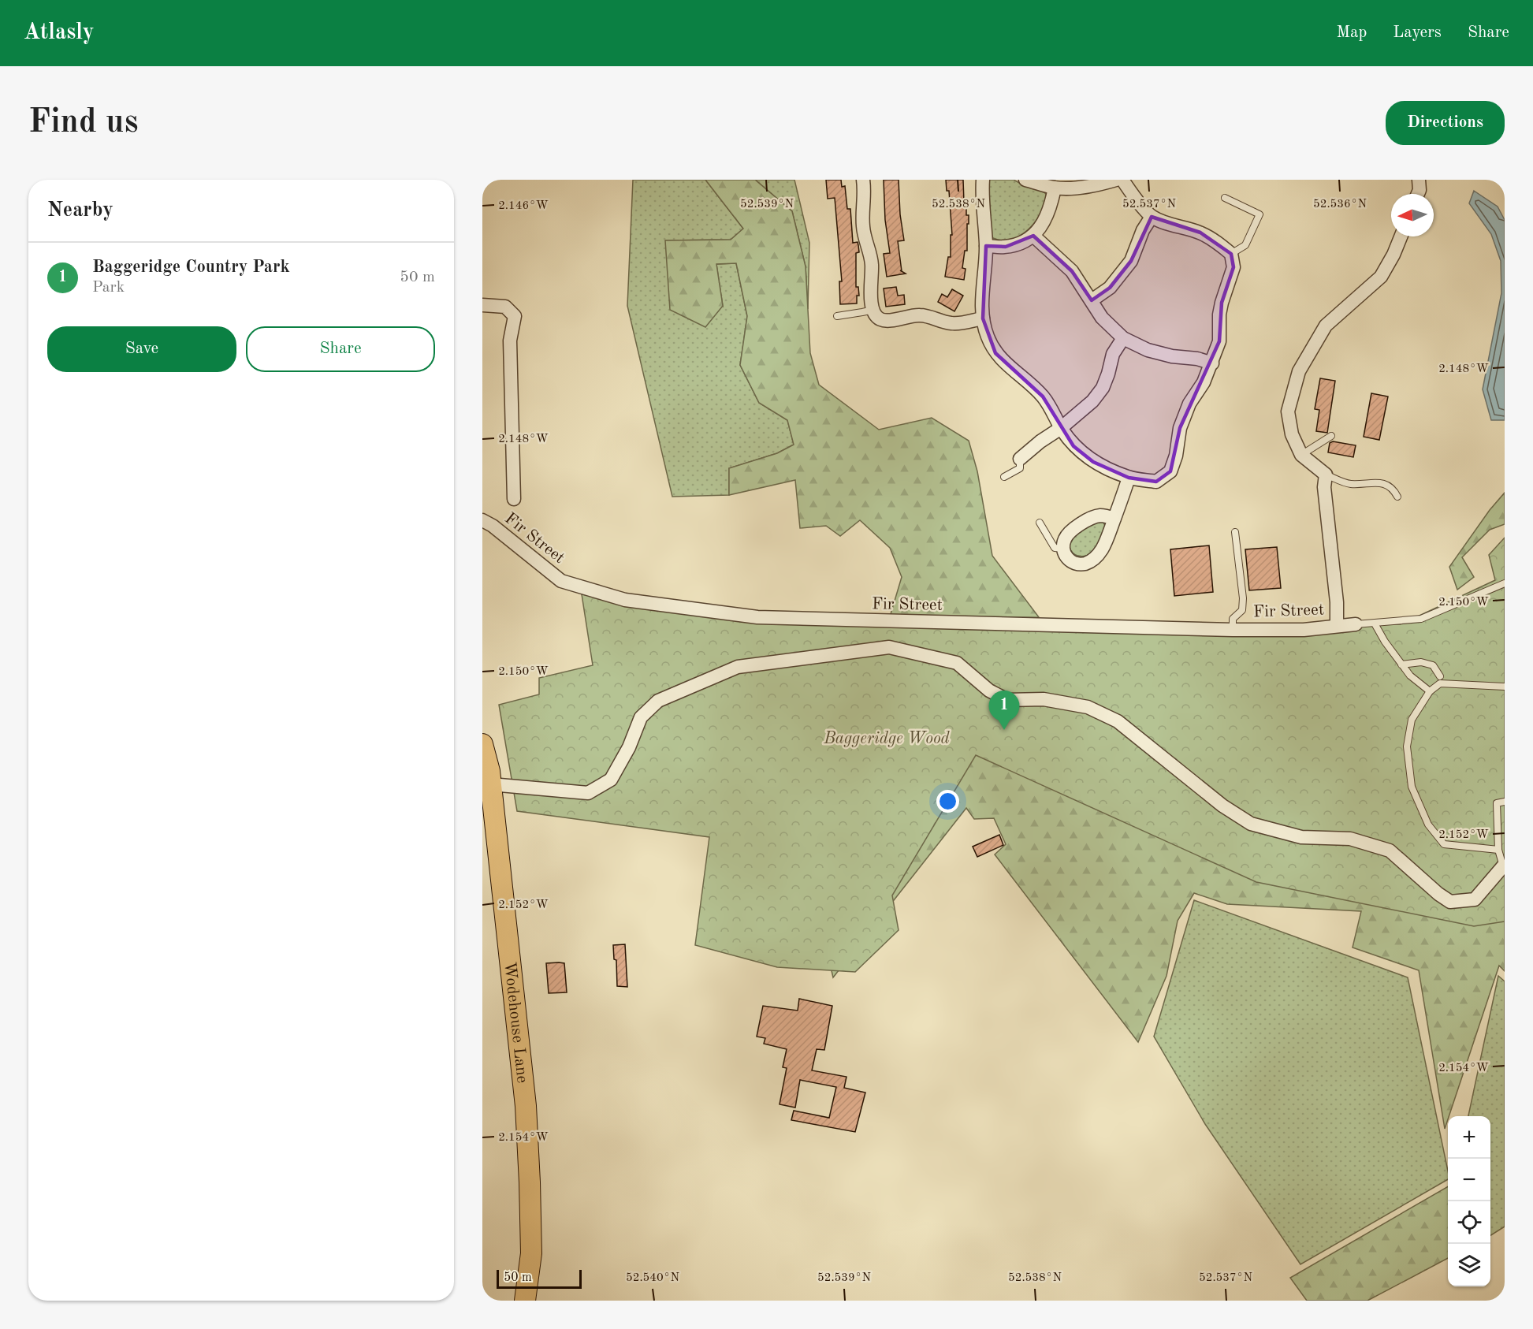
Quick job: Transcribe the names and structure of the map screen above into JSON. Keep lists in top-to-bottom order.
{
  "streets": {
    "main road": ["Wodehouse Lane"],
    "street": ["Fir Street"]
  },
  "parks": ["Baggeridge Wood"],
  "scale_bar": "50 m",
  "north": "left",
  "page": {
    "header": "Atlasly",
    "nav": ["Map", "Layers", "Share"],
    "buttons": [
      "Directions",
      ["Save", "Share"]
    ],
    "title": "Find us",
    "heading": "Nearby",
    "list": [
      {
        "mark": "1",
        "name": "Baggeridge Country Park",
        "note": "Park",
        "value": "50 m"
      }
    ],
    "pins": "1",
    "map_buttons": ["+", "−"],
    "scale": "50 m"
  },
  "coordinates": [
    "52.539°N",
    "52.538°N",
    "52.537°N",
    "52.536°N",
    "2.146°W",
    "2.148°W",
    "2.150°W",
    "2.152°W",
    "2.154°W",
    "52.540°N"
  ]
}
